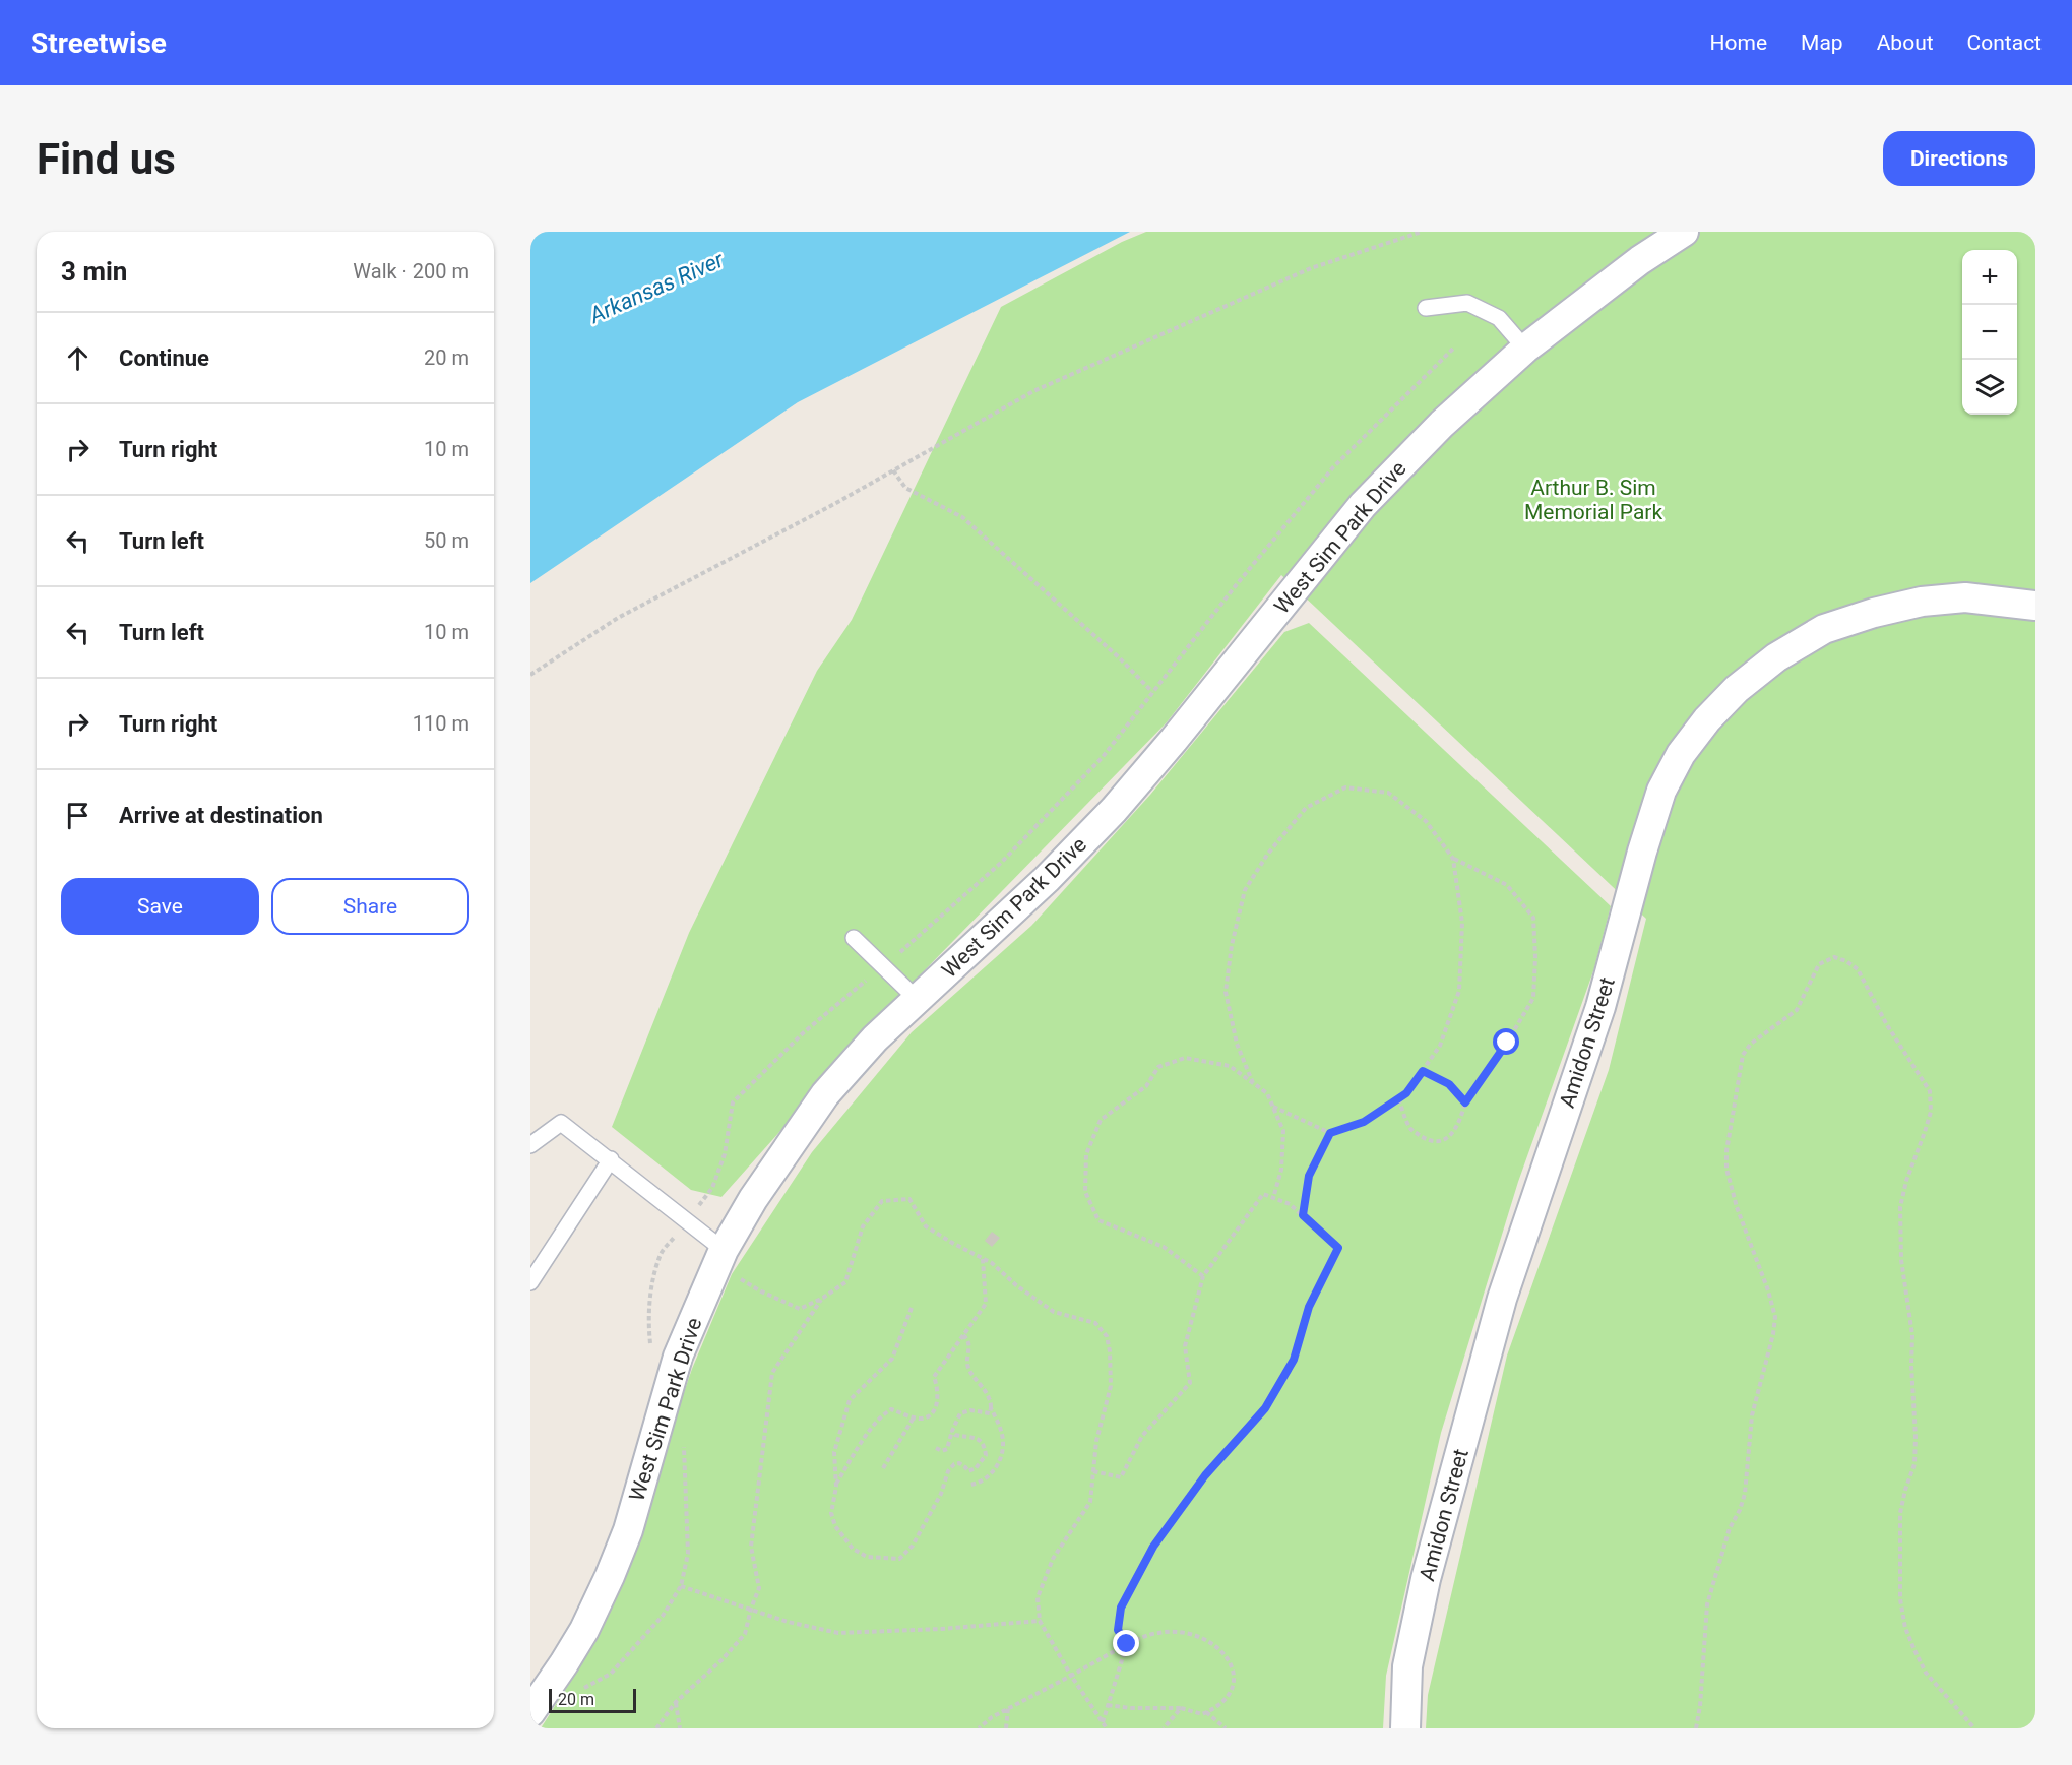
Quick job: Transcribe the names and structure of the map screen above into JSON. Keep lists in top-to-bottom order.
{
  "streets": {
    "street": ["West Sim Park Drive", "Amidon Street"]
  },
  "water": ["Arkansas River"],
  "parks": ["Arthur B. Sim Memorial Park"],
  "scale_bar": "20 m",
  "page": {
    "header": "Streetwise",
    "nav": [
      "Home",
      "Map",
      "About",
      "Contact"
    ],
    "buttons": [
      "Directions",
      ["Save", "Share"]
    ],
    "title": "Find us",
    "heading": ["3 min", "Walk · 200 m"],
    "map_buttons": ["+", "−"],
    "list": [
      ["Continue", "20 m"],
      ["Turn right", "10 m"],
      ["Turn left", "50 m"],
      ["Turn left", "10 m"],
      ["Turn right", "110 m"],
      "Arrive at destination"
    ],
    "scale": "20 m"
  }
}
